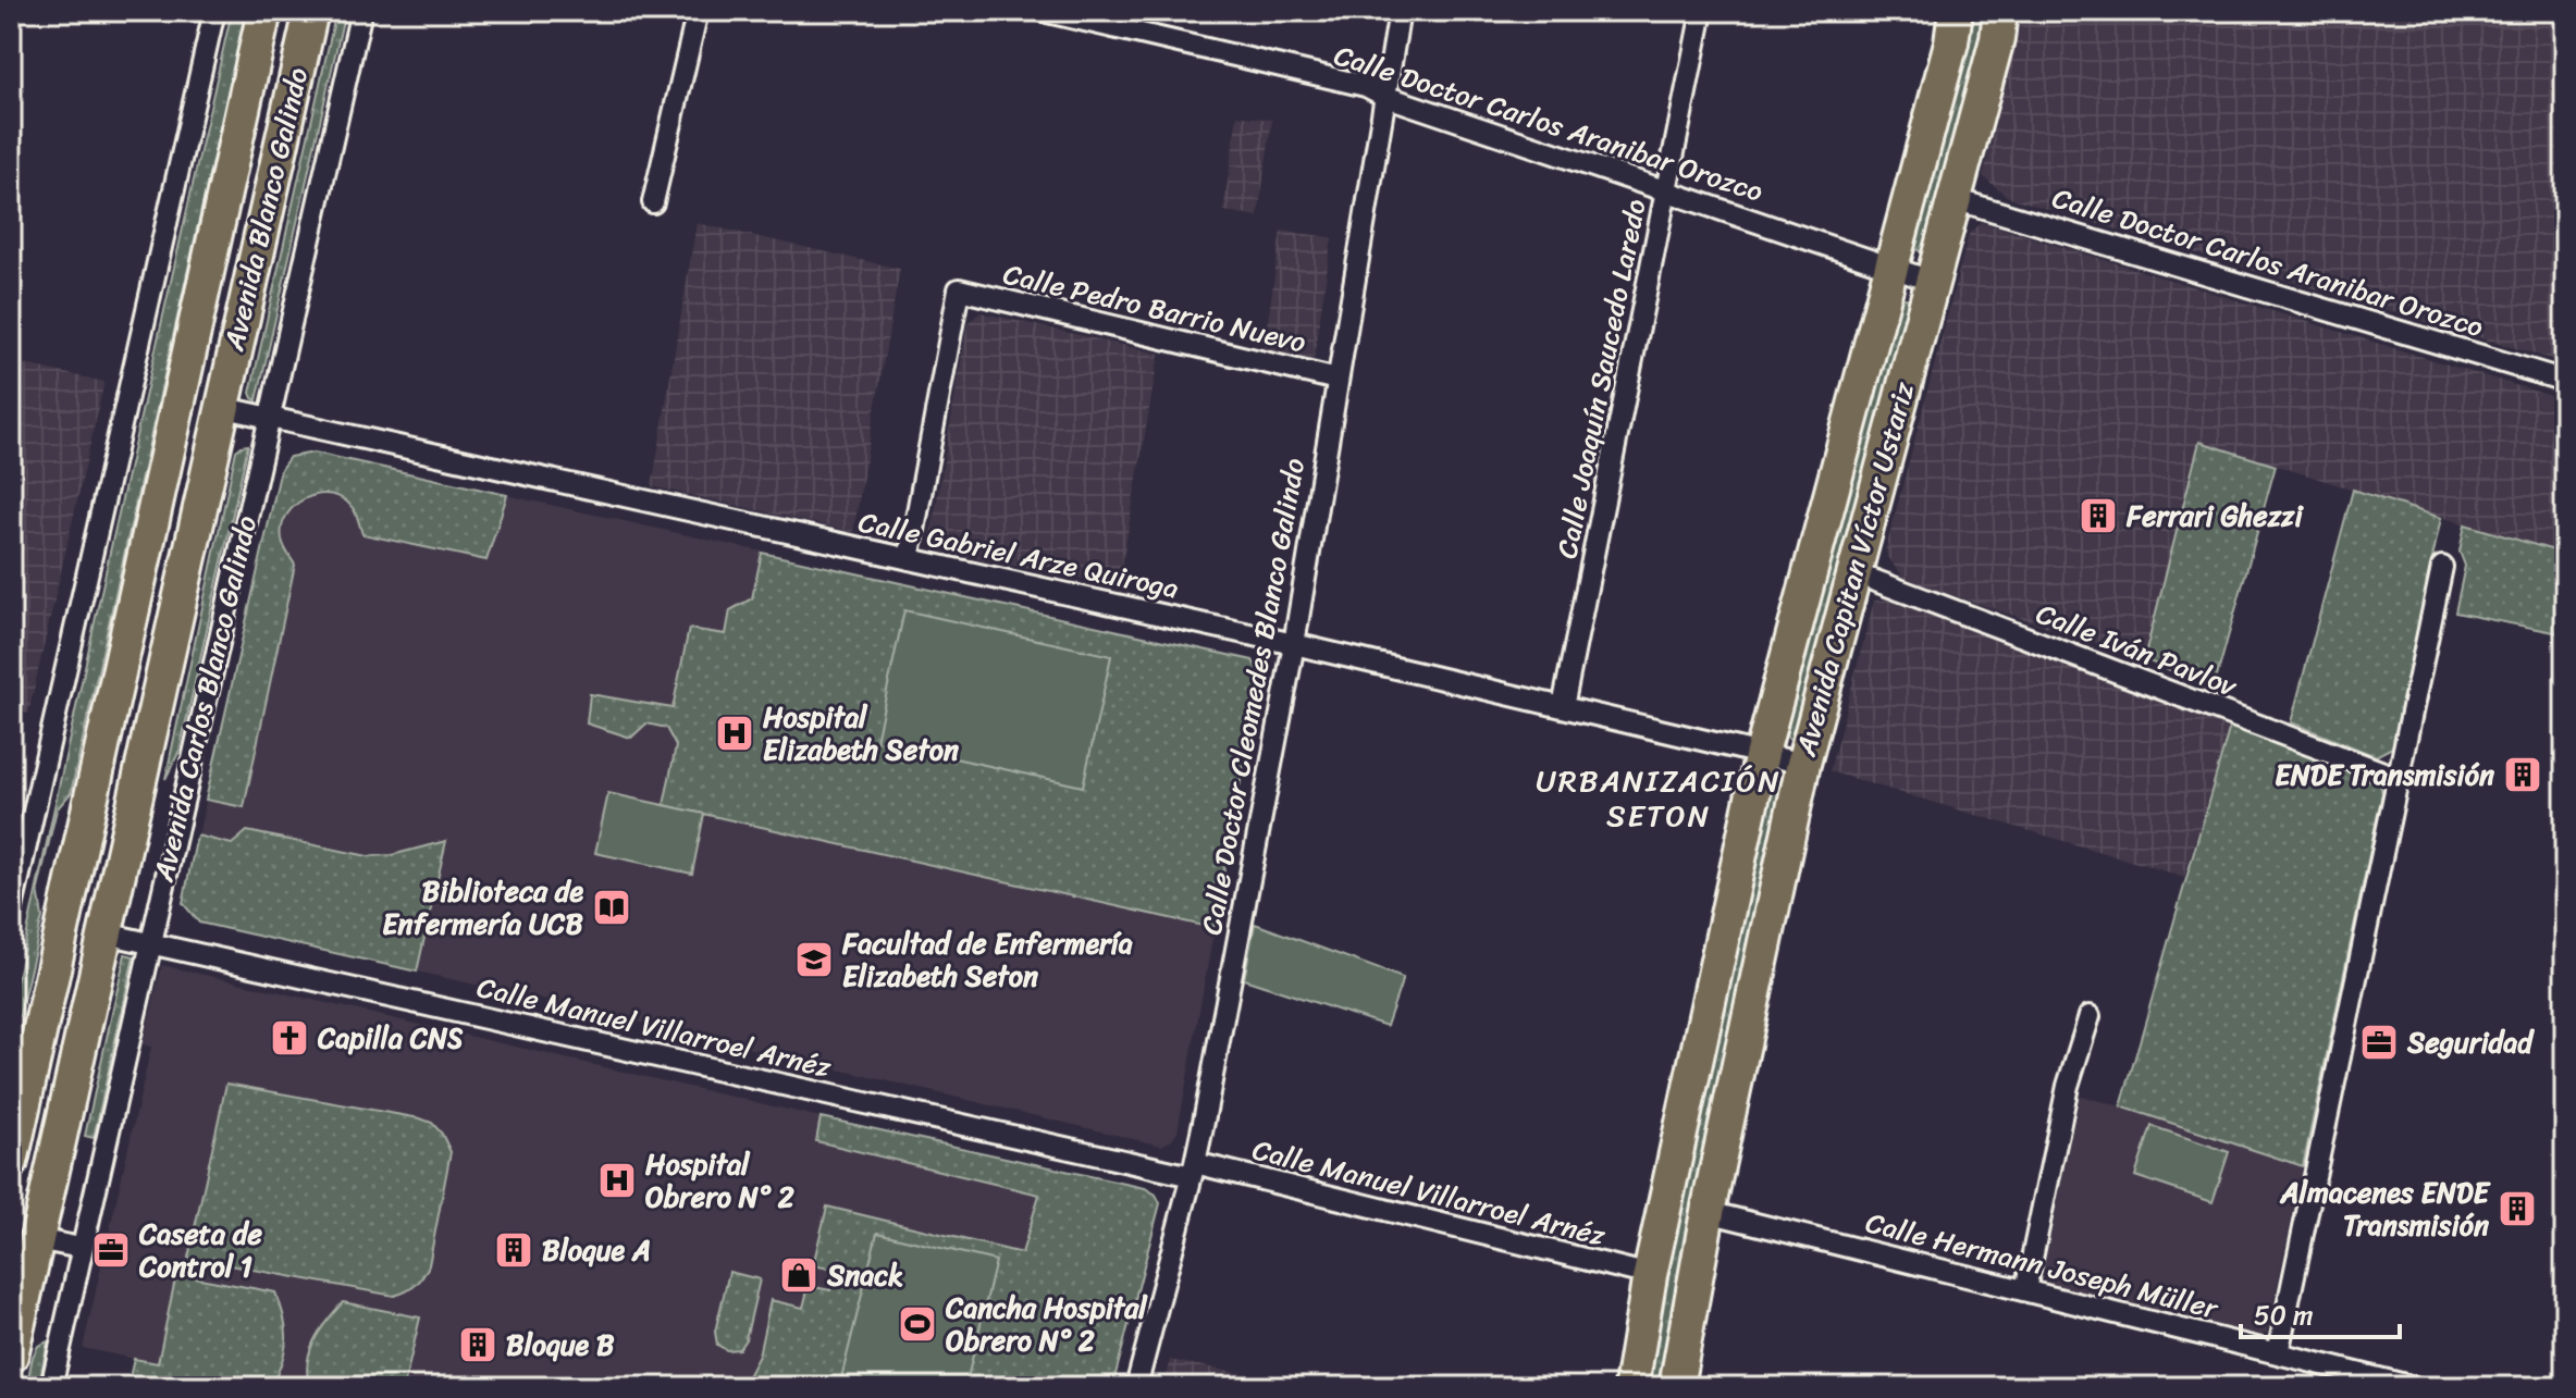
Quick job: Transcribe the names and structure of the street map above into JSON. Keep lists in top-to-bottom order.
{
  "streets": {
    "main road": ["Avenida Blanco Galindo", "Avenida Capitan Víctor Ustariz", "Avenida Carlos Blanco Galindo"],
    "street": [
      "Calle Doctor Carlos Aranibar Orozco",
      "Calle Pedro Barrio Nuevo",
      "Calle Joaquín Saucedo Laredo",
      "Calle Gabriel Arze Quiroga",
      "Calle Iván Pavlov",
      "Calle Doctor Cleomedes Blanco Galindo",
      "Calle Manuel Villarroel Arnéz",
      "Calle Hermann Joseph Müller"
    ]
  },
  "crossings": [
    ["Calle Doctor Carlos Aranibar Orozco", "Calle Joaquín Saucedo Laredo"],
    ["Calle Doctor Carlos Aranibar Orozco", "Avenida Capitan Víctor Ustariz"],
    ["Calle Doctor Carlos Aranibar Orozco", "Calle Doctor Cleomedes Blanco Galindo"],
    ["Avenida Blanco Galindo", "Calle Gabriel Arze Quiroga"],
    ["Avenida Blanco Galindo", "Avenida Carlos Blanco Galindo"],
    ["Calle Pedro Barrio Nuevo", "Calle Gabriel Arze Quiroga"],
    ["Calle Pedro Barrio Nuevo", "Calle Doctor Cleomedes Blanco Galindo"],
    ["Calle Joaquín Saucedo Laredo", "Calle Gabriel Arze Quiroga"],
    ["Calle Gabriel Arze Quiroga", "Avenida Capitan Víctor Ustariz"],
    ["Calle Gabriel Arze Quiroga", "Calle Doctor Cleomedes Blanco Galindo"],
    ["Calle Gabriel Arze Quiroga", "Avenida Carlos Blanco Galindo"],
    ["Avenida Capitan Víctor Ustariz", "Calle Iván Pavlov"],
    ["Avenida Capitan Víctor Ustariz", "Calle Manuel Villarroel Arnéz"],
    ["Avenida Capitan Víctor Ustariz", "Calle Hermann Joseph Müller"],
    ["Calle Doctor Cleomedes Blanco Galindo", "Calle Manuel Villarroel Arnéz"],
    ["Avenida Carlos Blanco Galindo", "Calle Manuel Villarroel Arnéz"]
  ],
  "districts": ["URBANIZACIÓN SETON"],
  "places": {
    "building": [
      "Ferrari Ghezzi",
      "ENDE Transmisión",
      "Almacenes ENDE Transmisión",
      "Bloque A",
      "Bloque B"
    ],
    "hospital": ["Hospital Elizabeth Seton", "Hospital Obrero N° 2"],
    "library": ["Biblioteca de Enfermería UCB"],
    "school or university": ["Facultad de Enfermería Elizabeth Seton"],
    "church": ["Capilla CNS"],
    "office": ["Seguridad", "Caseta de Control 1"],
    "shop": ["Snack"],
    "sports": ["Cancha Hospital Obrero N° 2"]
  },
  "scale_bar": "50 m"
}
